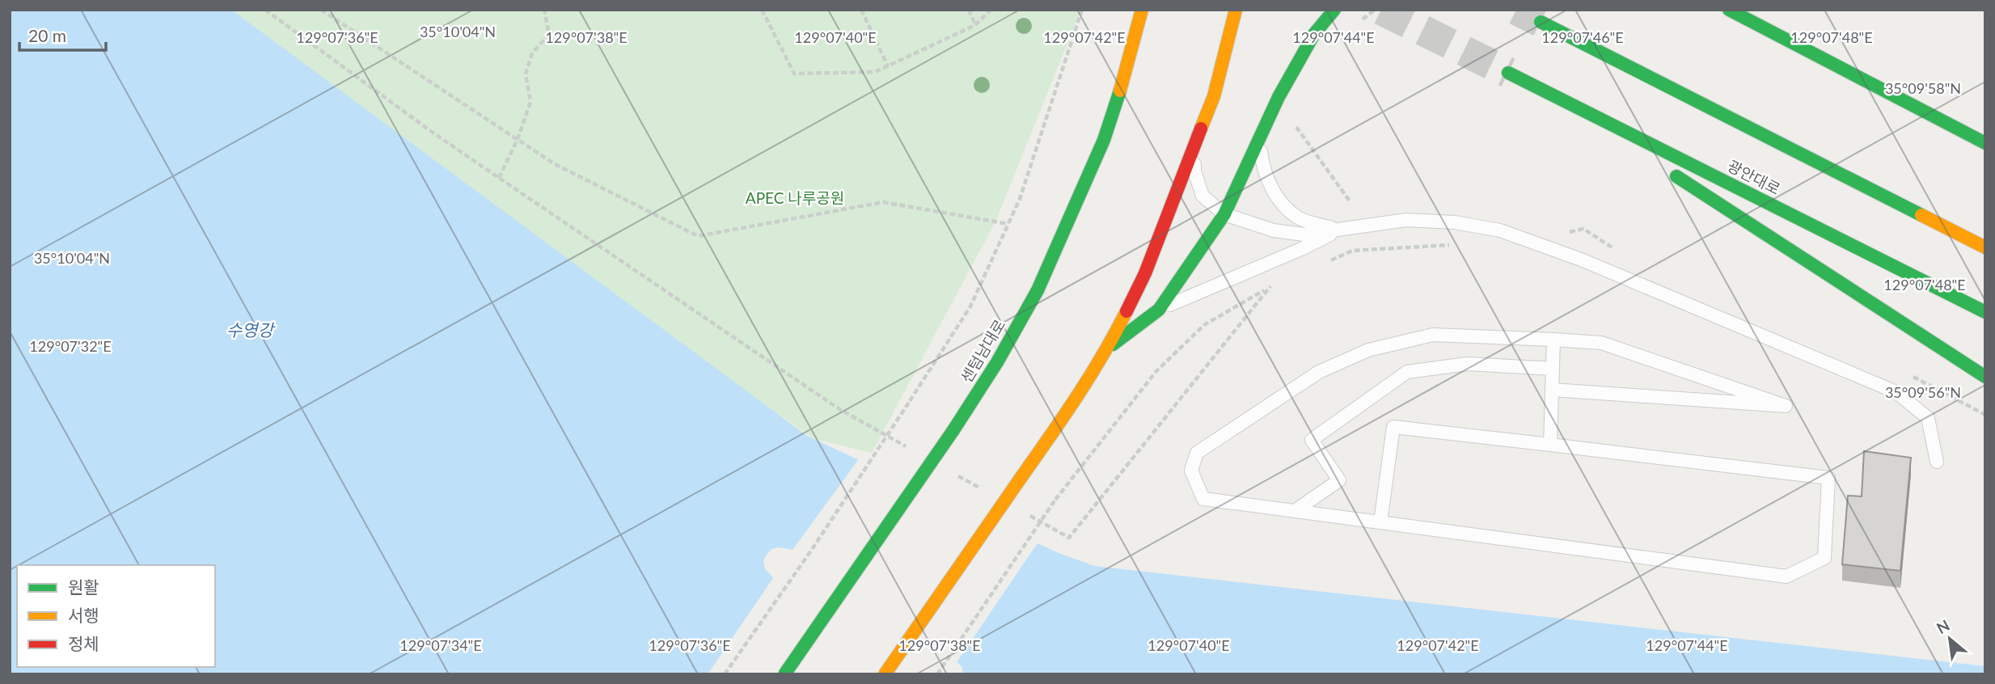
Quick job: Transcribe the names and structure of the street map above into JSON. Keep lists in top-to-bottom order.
{
  "streets": {
    "main road": ["광안대로", "센텀남대로"]
  },
  "water": ["수영강"],
  "parks": ["APEC 나루공원"],
  "legend": ["원활", "서행", "정체"],
  "scale_bar": "20 m",
  "north": "top left",
  "coordinates": [
    "35°10'04\"N",
    "129°07'36\"E",
    "129°07'38\"E",
    "129°07'40\"E",
    "129°07'42\"E",
    "129°07'44\"E",
    "129°07'46\"E",
    "129°07'48\"E",
    "35°09'58\"N",
    "129°07'32\"E",
    "35°09'56\"N",
    "129°07'34\"E"
  ]
}
